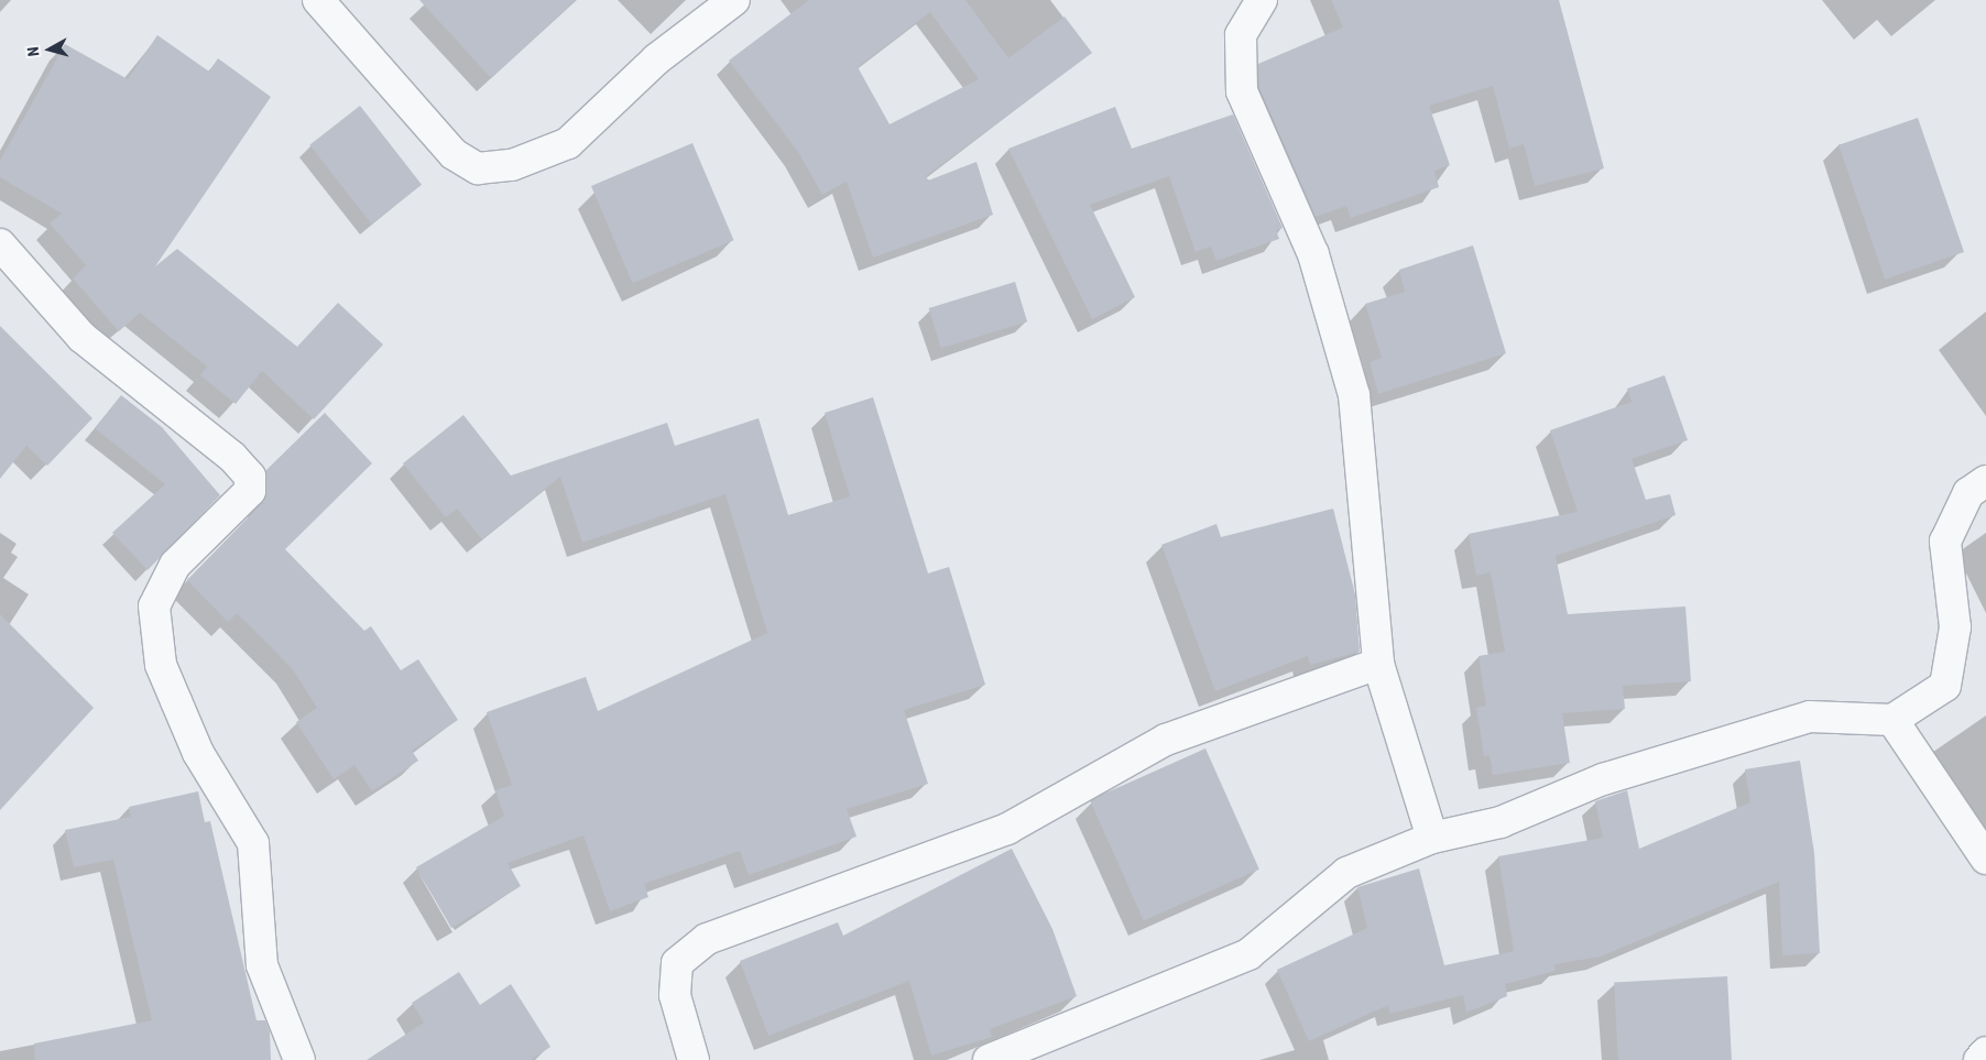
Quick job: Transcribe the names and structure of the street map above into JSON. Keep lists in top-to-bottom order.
{
  "north": "left"
}
